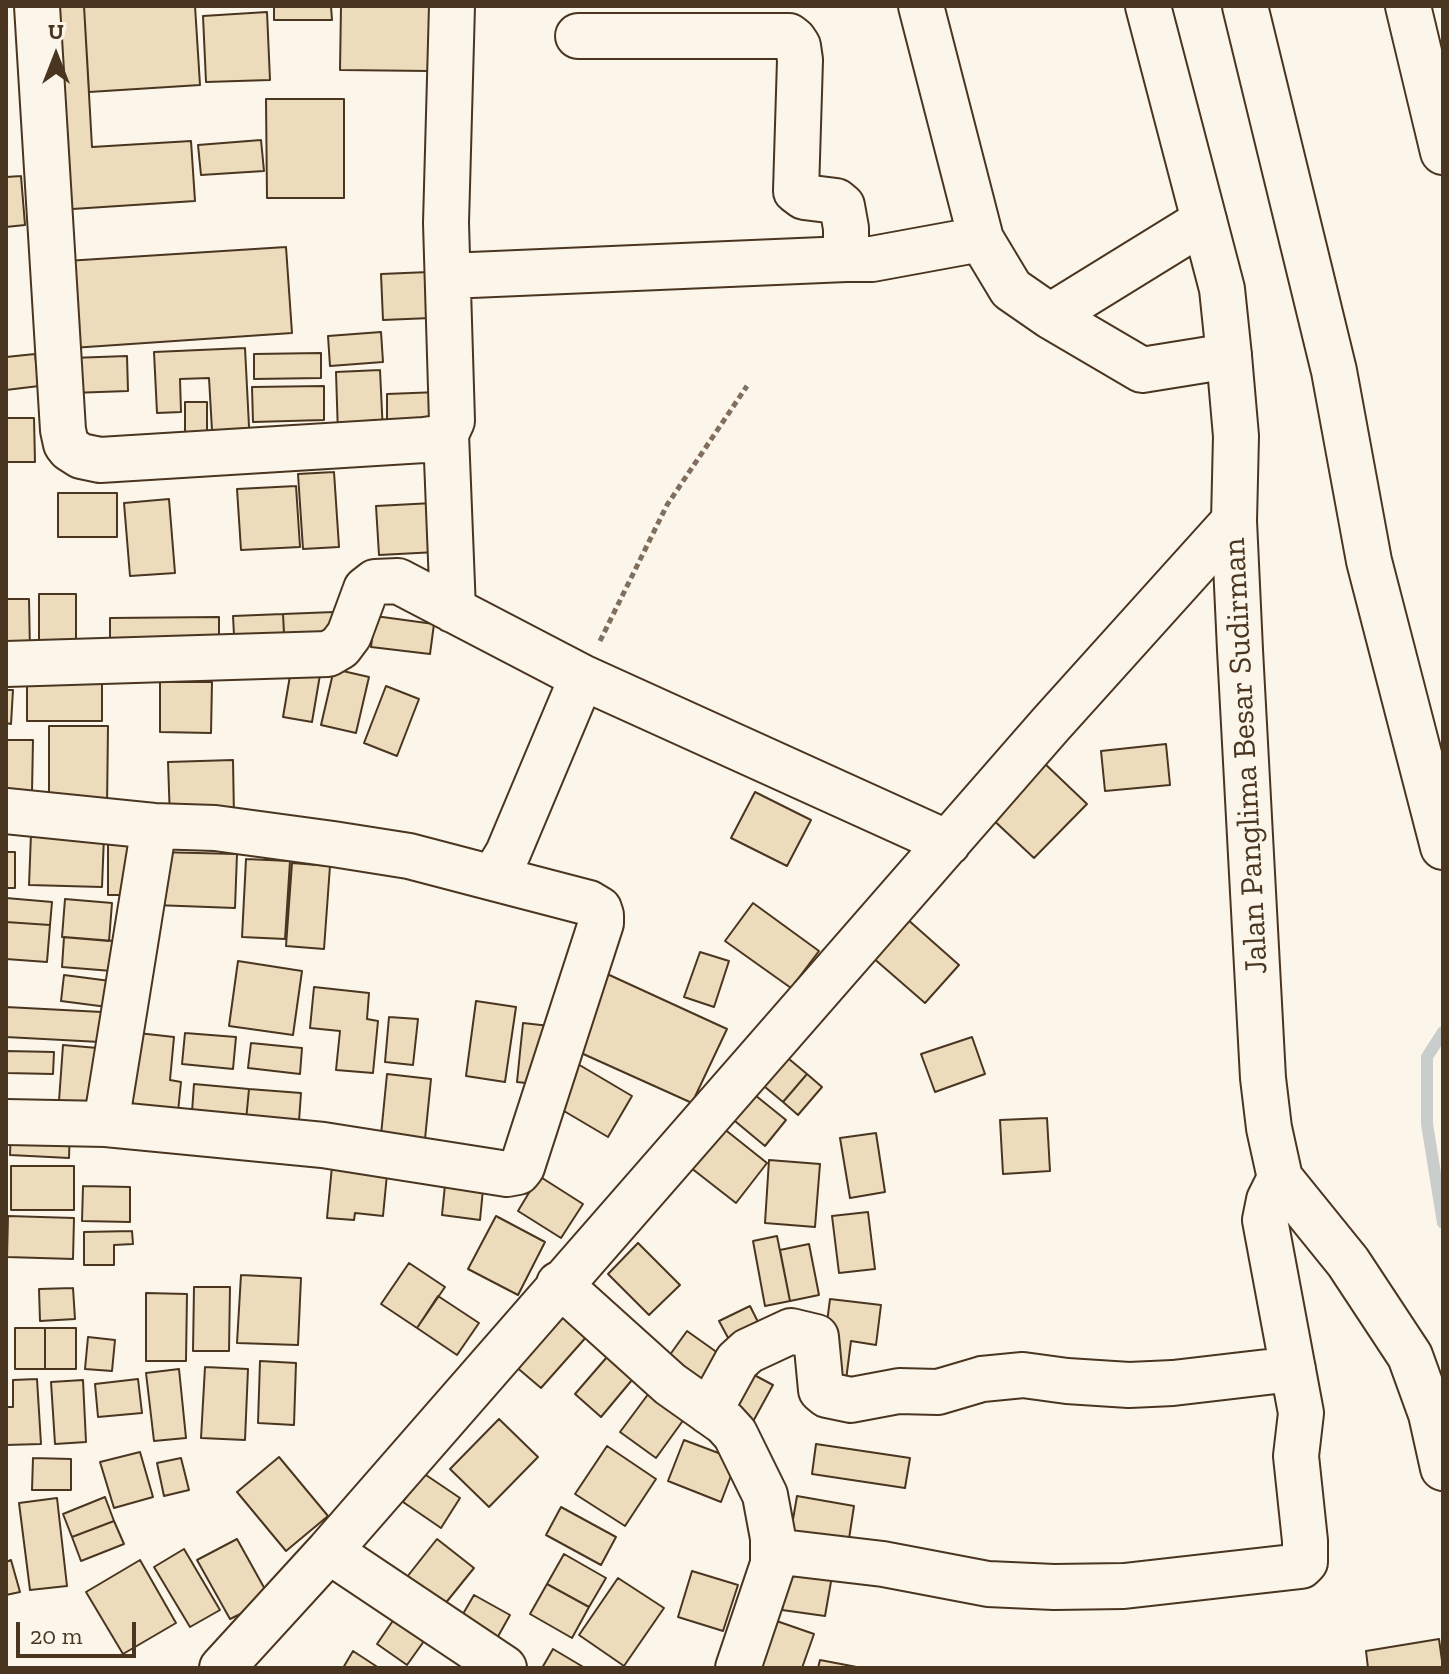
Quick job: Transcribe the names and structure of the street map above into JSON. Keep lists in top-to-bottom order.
{
  "streets": {
    "street": ["Jalan Panglima Besar Sudirman"]
  },
  "scale_bar": "20 m",
  "north": "top"
}
